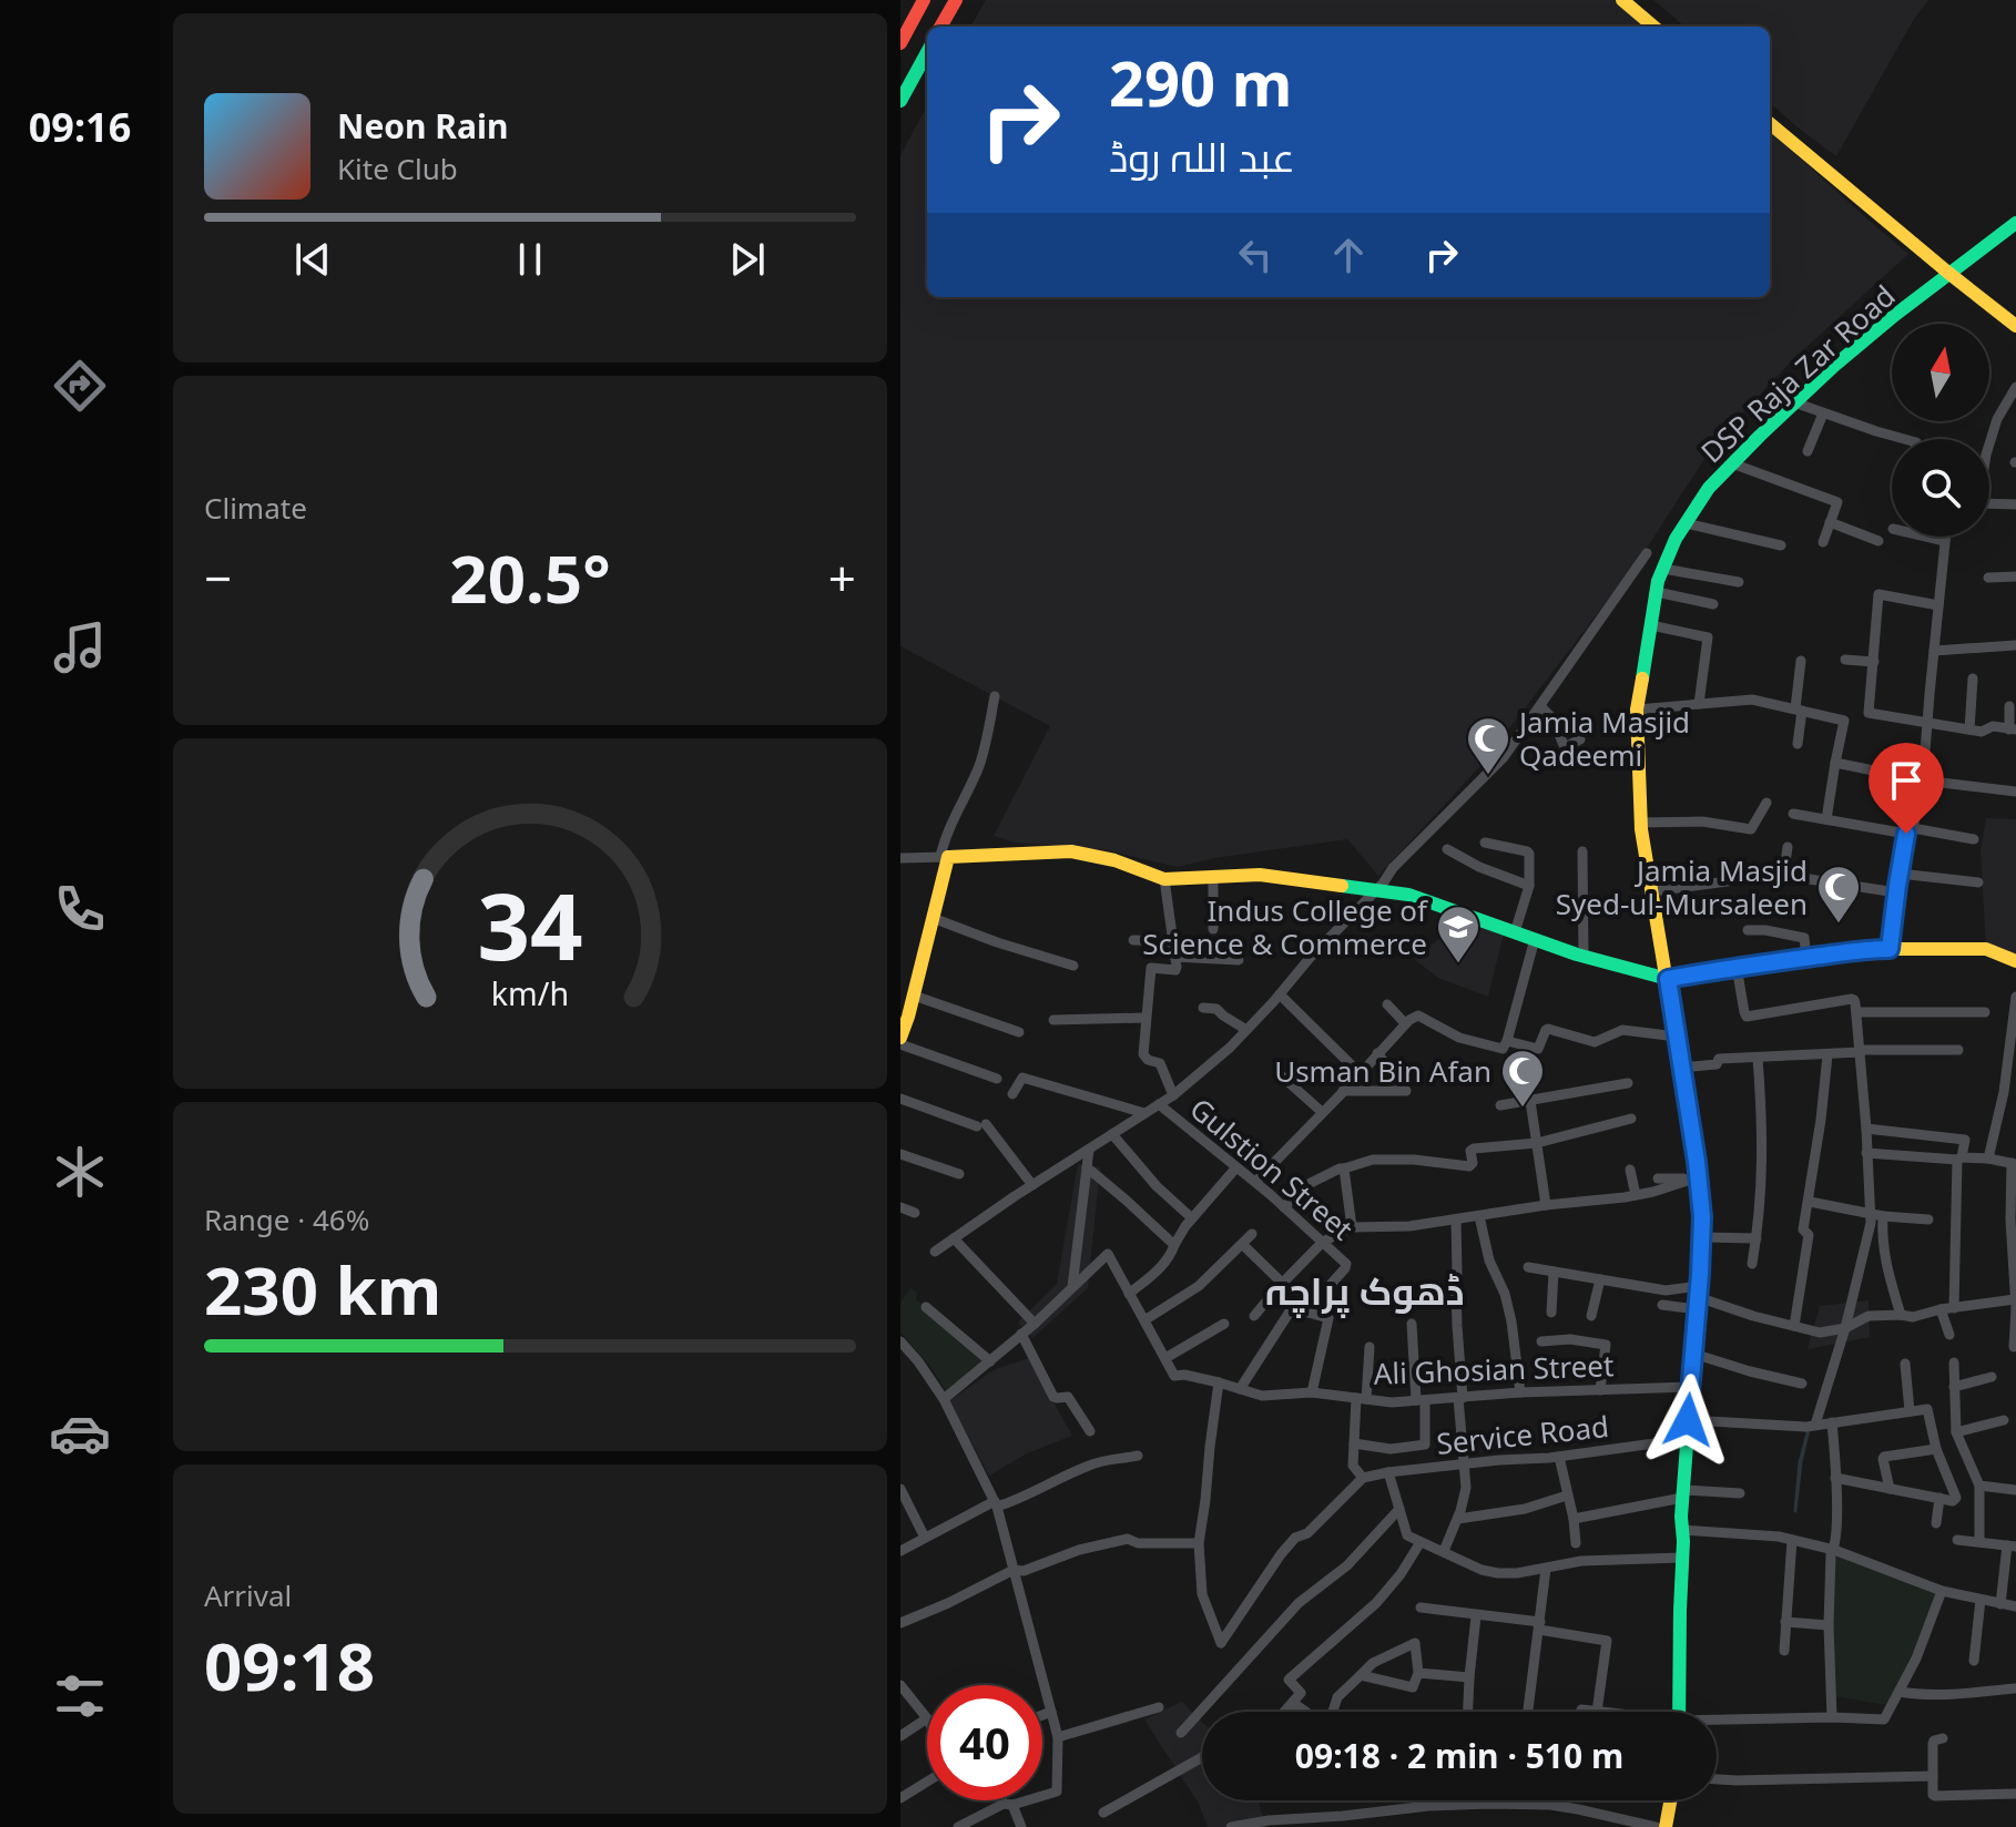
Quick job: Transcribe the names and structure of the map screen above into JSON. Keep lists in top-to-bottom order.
{
  "streets": {
    "street": [
      "DSP Raja Zar Road",
      "Gulstion Street",
      "Ali Ghosian Street",
      "Service Road"
    ]
  },
  "crossings": [
    ["DSP Raja Zar Road", "Ali Ghosian Street"],
    ["DSP Raja Zar Road", "Service Road"]
  ],
  "districts": ["ڈھوک پراچہ"],
  "places": {
    "mosque": ["Jamia Masjid Qadeemi", "Jamia Masjid Syed-ul-Mursaleen", "Usman Bin Afan"],
    "school or university": ["Indus College of Science & Commerce"]
  },
  "north": "top",
  "page": {
    "tabs": "09:16",
    "turn": ["290 m", "عبد اللہ روڈ"],
    "song": ["Neon Rain", "Kite Club"],
    "tile": [
      "Climate",
      ["Range · 46%", "230 km"],
      ["Arrival", "09:18"]
    ],
    "heat": ["−", "20.5°", "+"],
    "limit": "40",
    "trip": "09:18 · 2 min · 510 m",
    "gauge": ["34", "km/h"]
  }
}
